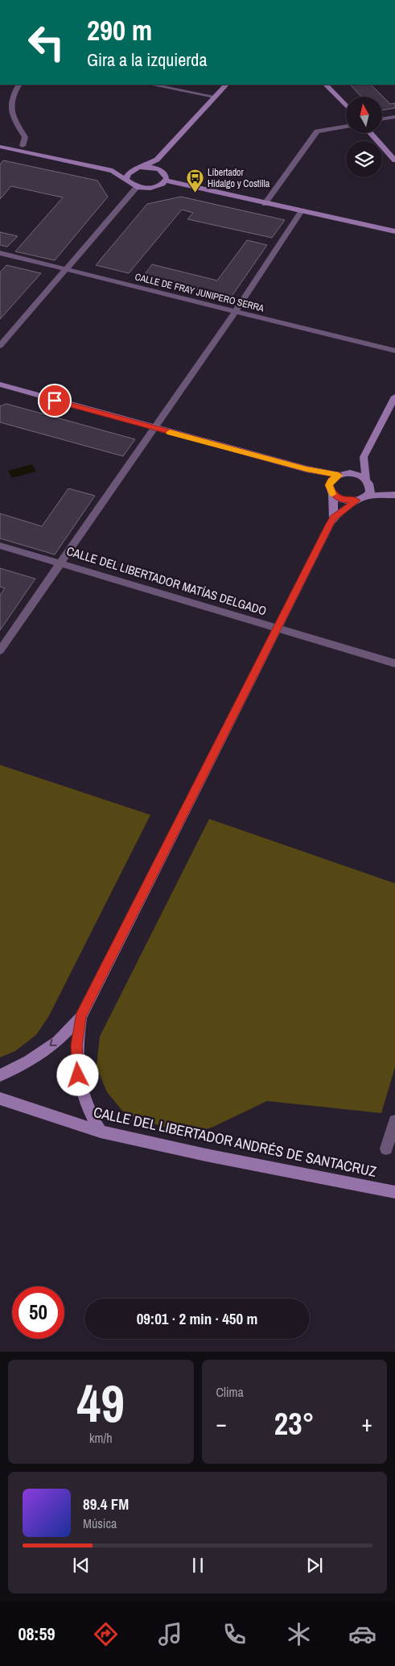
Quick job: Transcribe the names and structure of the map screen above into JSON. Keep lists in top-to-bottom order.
{
  "streets": {
    "street": ["CALLE DE FRAY JUNIPERO SERRA", "CALLE DEL LIBERTADOR MATÍAS DELGADO", "CALLE DEL LIBERTADOR ANDRÉS DE SANTACRUZ"]
  },
  "places": {
    "bus stop": ["Libertador Hidalgo y Costilla"]
  },
  "north": "top",
  "page": {
    "turn": ["290 m", "Gira a la izquierda"],
    "limit": "50",
    "trip": "09:01 · 2 min · 450 m",
    "tile": [
      ["49", "km/h"],
      "Clima"
    ],
    "heat": ["−", "23°", "+"],
    "song": ["89.4 FM", "Música"],
    "tabs": "08:59"
  }
}
